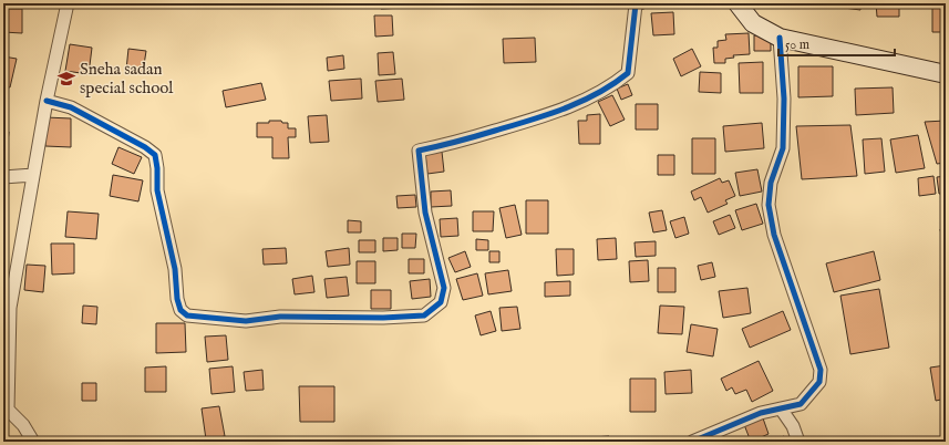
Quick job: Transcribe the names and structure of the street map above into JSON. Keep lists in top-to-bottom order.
{
  "places": {
    "school or university": ["Sneha sadan special school"]
  },
  "scale_bar": "50 m"
}
